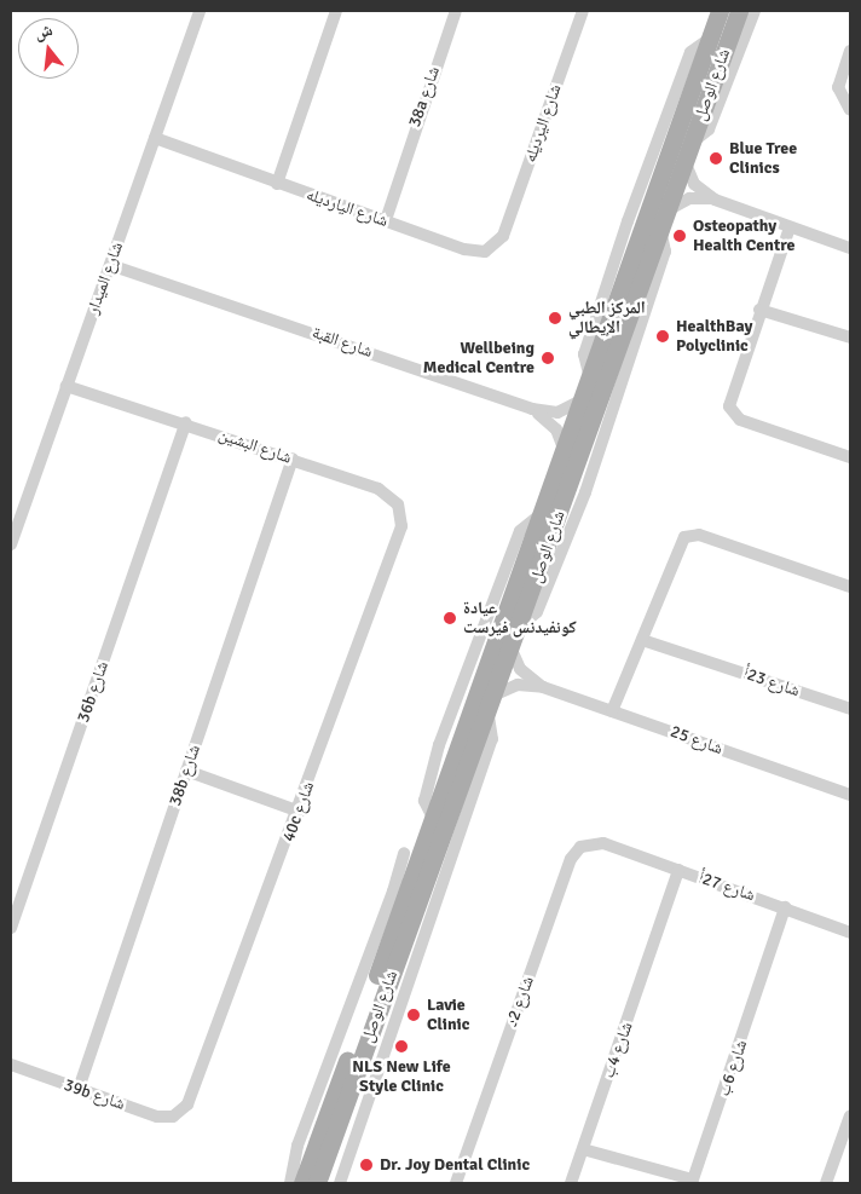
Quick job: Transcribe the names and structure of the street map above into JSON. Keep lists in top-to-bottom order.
{
  "streets": {
    "main road": ["شارع الوصل"],
    "street": [
      "38a شارع",
      "شارع اليرديله",
      "شارع اليارديله",
      "شارع الميدار",
      "شارع القبة",
      "شارع البشين",
      "شارع 23أ",
      "36b شارع",
      "شارع 25",
      "38b شارع",
      "40c شارع",
      "شارع 27أ",
      "شارع 2د",
      "شارع 4ب",
      "شارع 6ب",
      "39b شارع"
    ]
  },
  "crossings": [
    ["شارع الوصل", "شارع القبة"],
    ["شارع الوصل", "شارع 25"],
    ["38a شارع", "شارع اليارديله"],
    ["شارع اليرديله", "شارع اليارديله"],
    ["شارع اليارديله", "شارع الميدار"],
    ["شارع الميدار", "شارع القبة"],
    ["شارع الميدار", "شارع البشين"],
    ["شارع البشين", "36b شارع"],
    ["شارع البشين", "38b شارع"],
    ["شارع البشين", "40c شارع"],
    ["38b شارع", "39b شارع"],
    ["40c شارع", "39b شارع"],
    ["شارع 27أ", "شارع 2د"],
    ["شارع 27أ", "شارع 4ب"],
    ["شارع 27أ", "شارع 6ب"]
  ],
  "places": [
    "Blue Tree Clinics",
    "Osteopathy Health Centre",
    "المركز الطبي الإيطالي",
    "HealthBay Polyclinic",
    "Wellbeing Medical Centre",
    "عيادة كونفيدنس فيرست",
    "Lavie Clinic",
    "NLS New Life Style Clinic",
    "Dr. Joy Dental Clinic"
  ],
  "north": "top"
}
